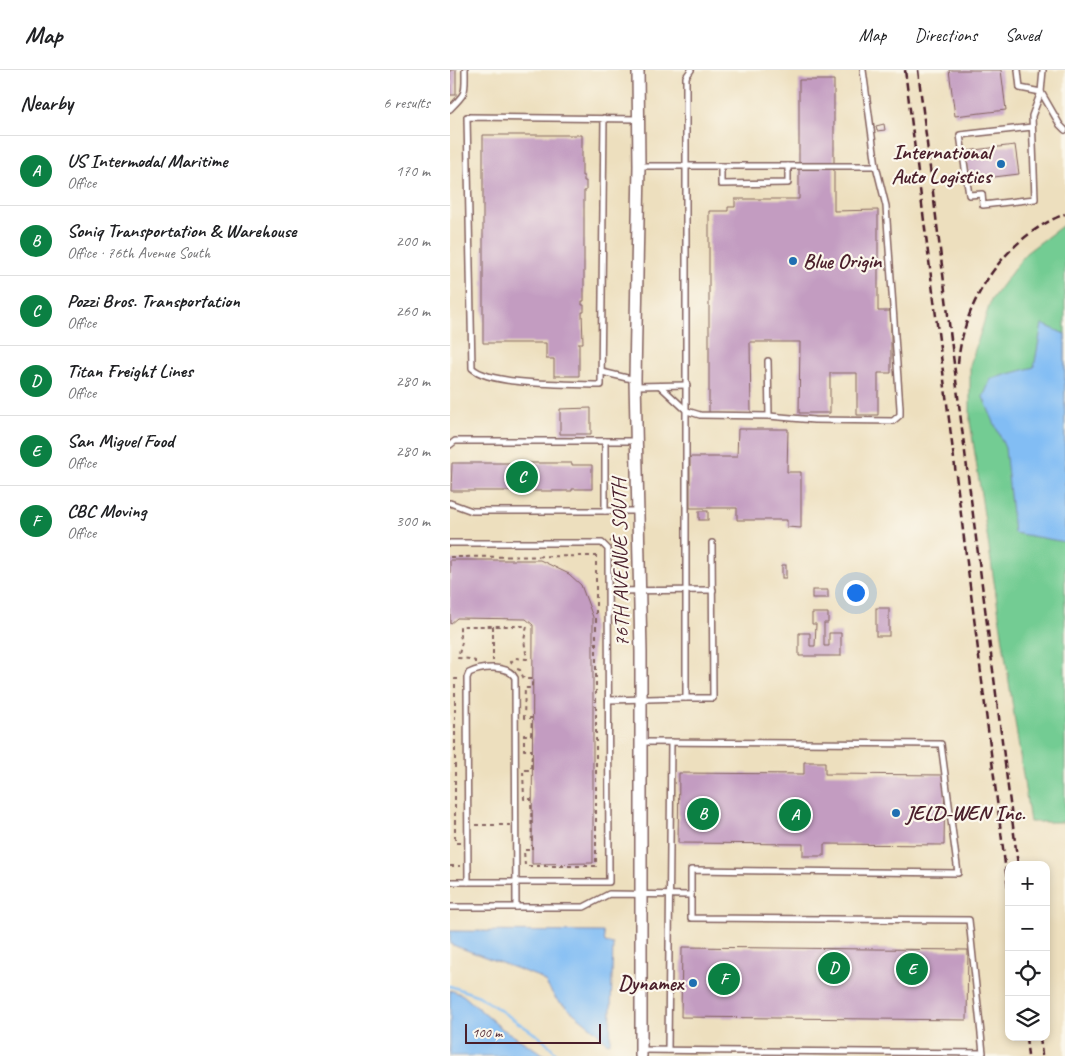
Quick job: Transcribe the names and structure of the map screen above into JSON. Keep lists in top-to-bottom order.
{
  "streets": {
    "street": ["76TH AVENUE SOUTH"]
  },
  "places": [
    "International Auto Logistics",
    "Blue Origin",
    "JELD-WEN Inc.",
    "Dynamex"
  ],
  "scale_bar": "100 m",
  "page": {
    "header": "Map",
    "nav": ["Map", "Directions", "Saved"],
    "heading": ["Nearby", "6 results"],
    "list": [
      {
        "mark": "A",
        "name": "US Intermodal Maritime",
        "note": "Office",
        "value": "170 m"
      },
      {
        "mark": "B",
        "name": "Soniq Transportation & Warehouse",
        "note": "Office · 76th Avenue South",
        "value": "200 m"
      },
      {
        "mark": "C",
        "name": "Pozzi Bros. Transportation",
        "note": "Office",
        "value": "260 m"
      },
      {
        "mark": "D",
        "name": "Titan Freight Lines",
        "note": "Office",
        "value": "280 m"
      },
      {
        "mark": "E",
        "name": "San Miguel Food",
        "note": "Office",
        "value": "280 m"
      },
      {
        "mark": "F",
        "name": "CBC Moving",
        "note": "Office",
        "value": "300 m"
      }
    ],
    "pins": [
      "C",
      "B",
      "A",
      "D",
      "E",
      "F"
    ],
    "map_buttons": ["+", "−"],
    "scale": "100 m"
  }
}
